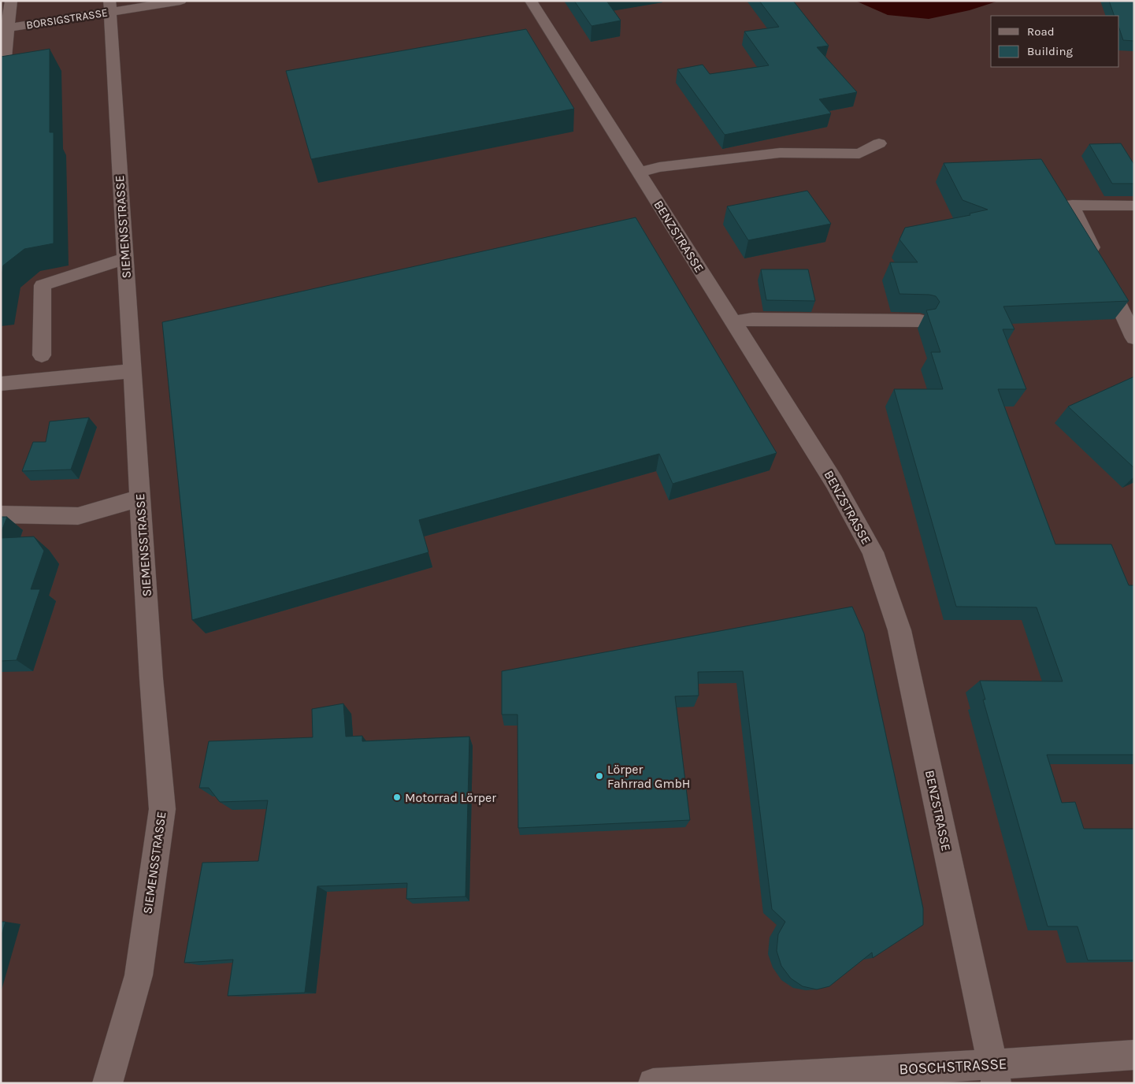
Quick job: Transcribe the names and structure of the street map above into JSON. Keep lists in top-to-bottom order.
{
  "streets": {
    "street": [
      "BORSIGSTRASSE",
      "SIEMENSSTRASSE",
      "BENZSTRASSE",
      "BOSCHSTRASSE"
    ]
  },
  "crossings": [
    ["BORSIGSTRASSE", "SIEMENSSTRASSE"],
    ["BENZSTRASSE", "BOSCHSTRASSE"]
  ],
  "places": ["Lörper Fahrrad GmbH", "Motorrad Lörper"],
  "legend": ["Road", "Building"]
}
